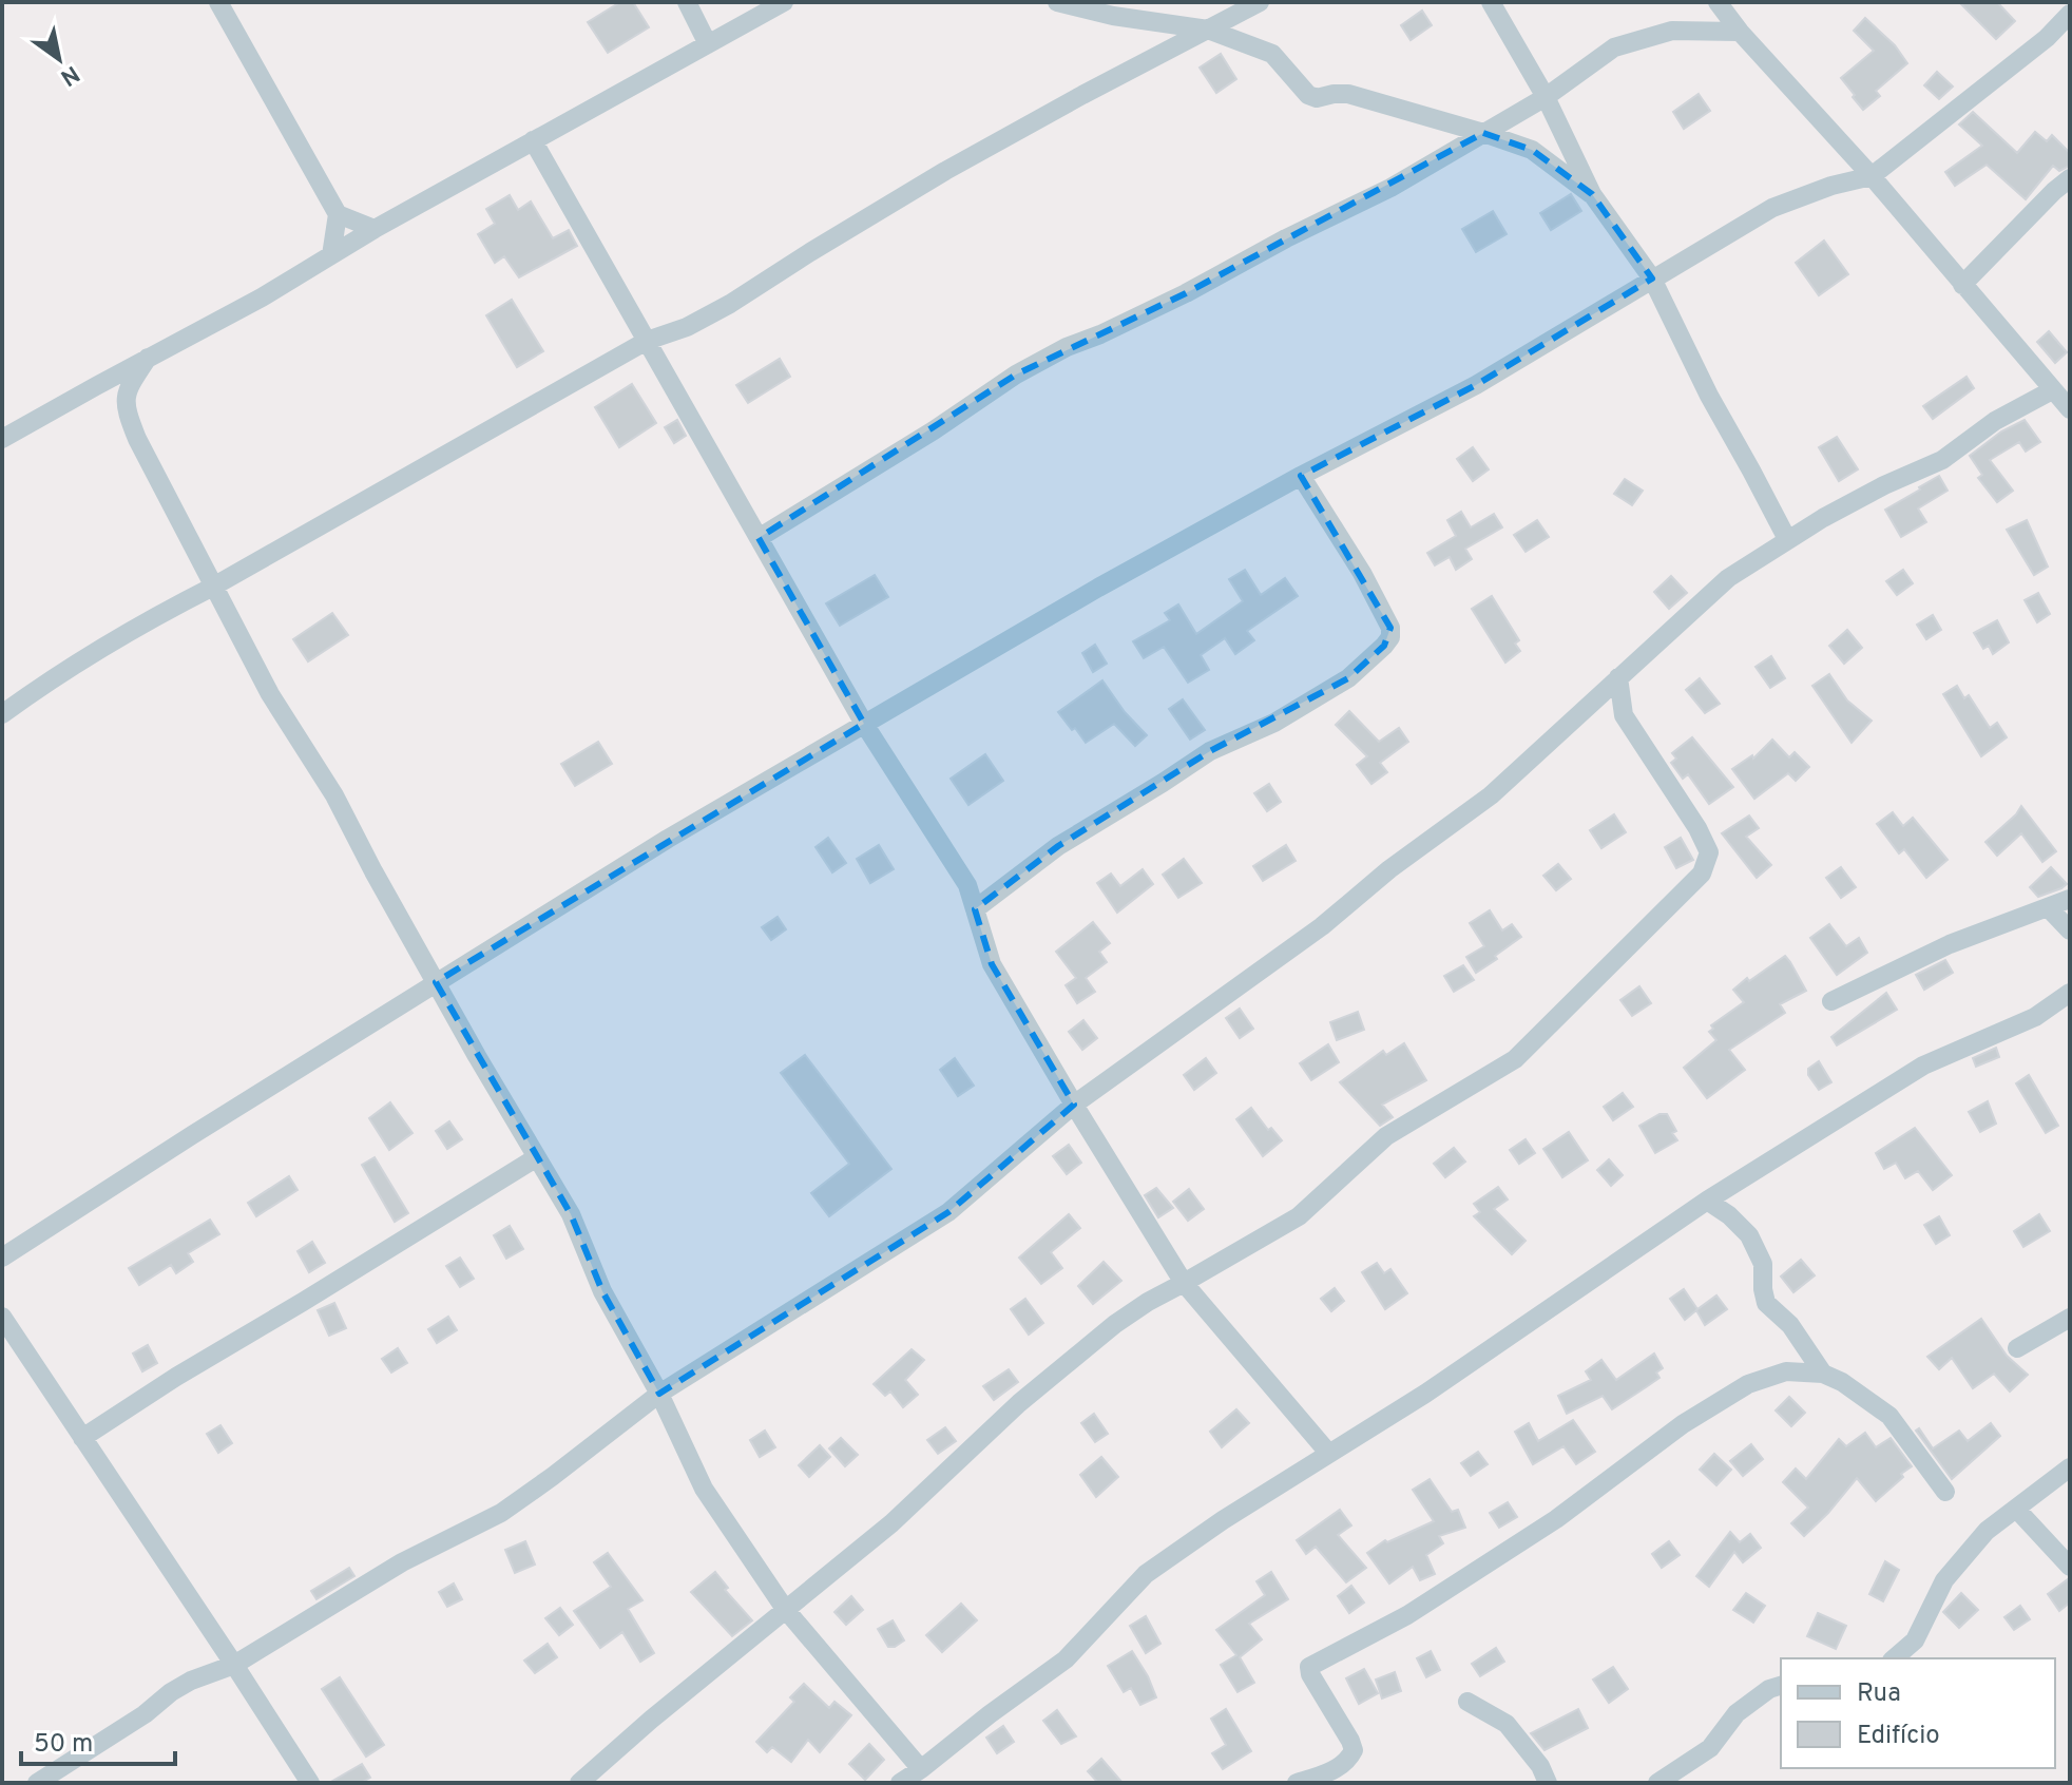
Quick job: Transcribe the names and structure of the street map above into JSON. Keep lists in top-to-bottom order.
{
  "legend": ["Rua", "Edifício"],
  "scale_bar": "50 m",
  "north": "bottom right"
}
